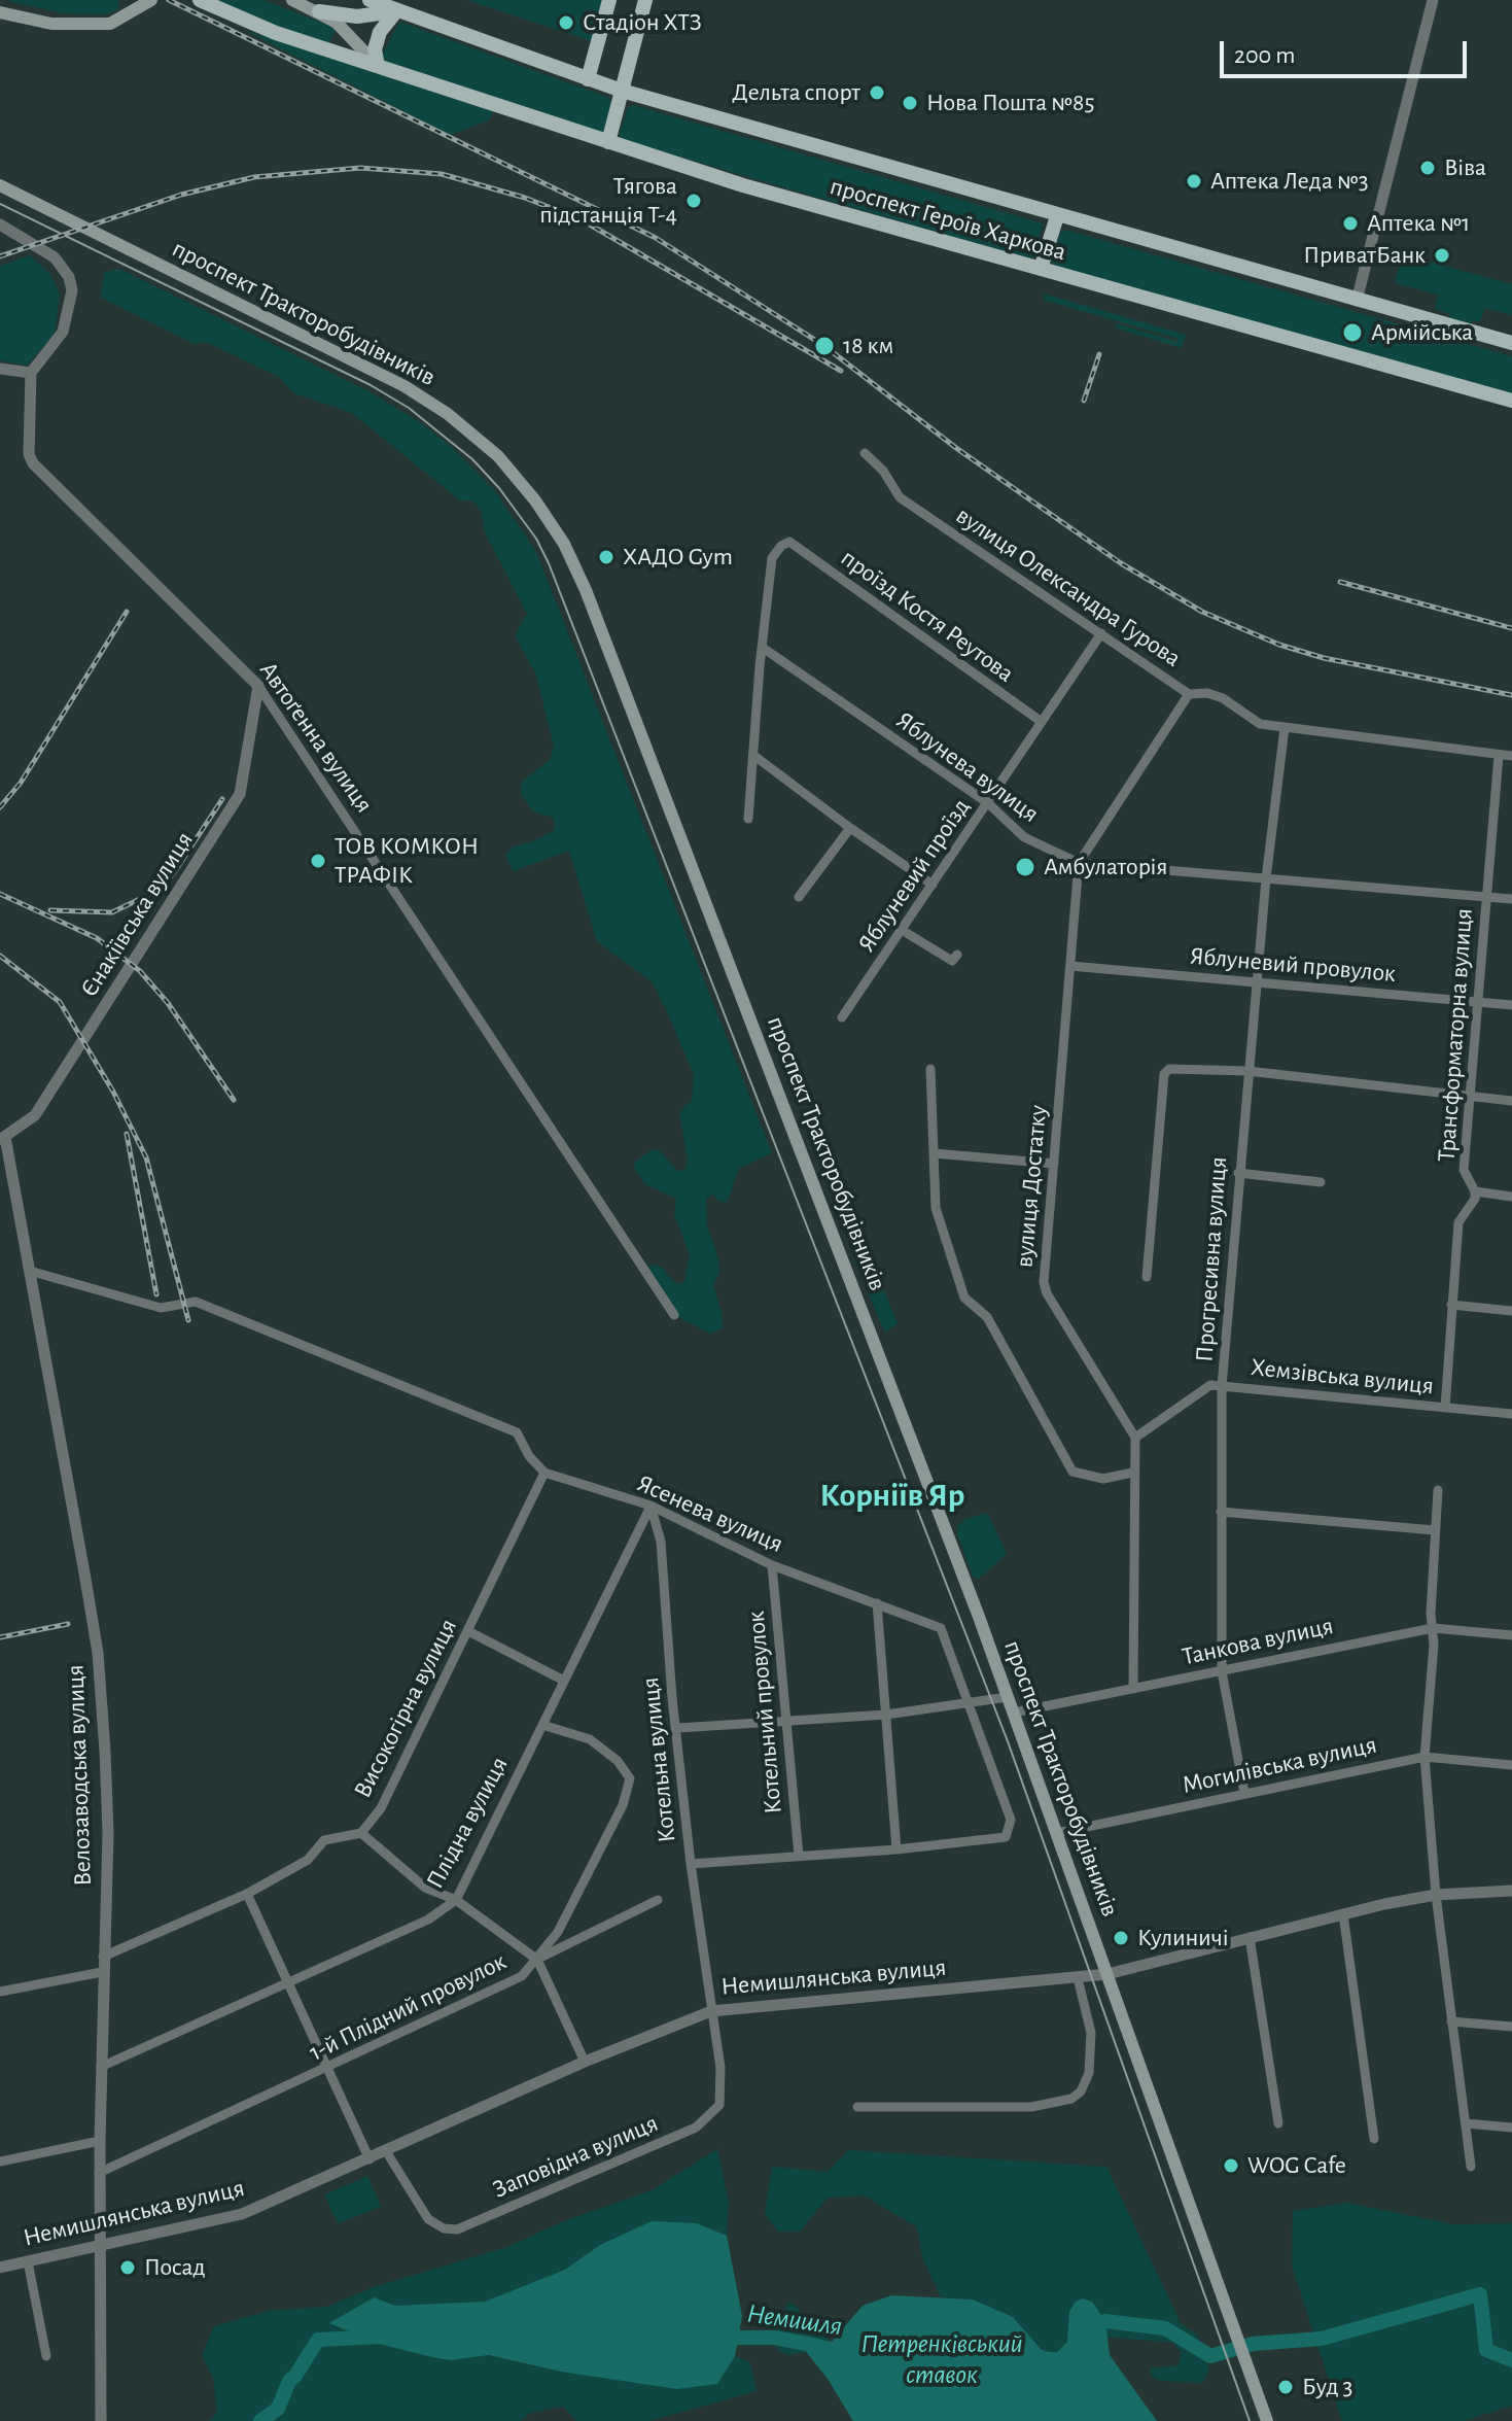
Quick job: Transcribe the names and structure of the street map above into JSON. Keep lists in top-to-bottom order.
{
  "streets": {
    "main road": ["проспект Героїв Харкова", "проспект Тракторобудівників"],
    "street": [
      "вулиця Олександра Гурова",
      "проїзд Костя Реутова",
      "Автоґенна вулиця",
      "Яблунева вулиця",
      "Яблуневий проїзд",
      "Єнакіївська вулиця",
      "Яблуневий провулок",
      "Трансформаторна вулиця",
      "вулиця Достатку",
      "Прогресивна вулиця",
      "Хемзівська вулиця",
      "Ясенева вулиця",
      "Танкова вулиця",
      "Високогірна вулиця",
      "Котельний провулок",
      "Котельна вулиця",
      "Могилівська вулиця",
      "Велозаводська вулиця",
      "Плідна вулиця",
      "Немишлянська вулиця",
      "1-й Плідний провулок",
      "Заповідна вулиця"
    ]
  },
  "crossings": [
    ["проспект Тракторобудівників", "Танкова вулиця"],
    ["проспект Тракторобудівників", "Могилівська вулиця"],
    ["проспект Тракторобудівників", "Немишлянська вулиця"],
    ["вулиця Олександра Гурова", "Яблуневий проїзд"],
    ["вулиця Олександра Гурова", "Трансформаторна вулиця"],
    ["вулиця Олександра Гурова", "вулиця Достатку"],
    ["вулиця Олександра Гурова", "Прогресивна вулиця"],
    ["проїзд Костя Реутова", "Яблунева вулиця"],
    ["проїзд Костя Реутова", "Яблуневий проїзд"],
    ["Автоґенна вулиця", "Єнакіївська вулиця"],
    ["Яблунева вулиця", "Яблуневий проїзд"],
    ["Яблунева вулиця", "Трансформаторна вулиця"],
    ["Яблунева вулиця", "вулиця Достатку"],
    ["Яблунева вулиця", "Прогресивна вулиця"],
    ["Єнакіївська вулиця", "Велозаводська вулиця"],
    ["Яблуневий провулок", "Трансформаторна вулиця"],
    ["Яблуневий провулок", "вулиця Достатку"],
    ["Яблуневий провулок", "Прогресивна вулиця"],
    ["Трансформаторна вулиця", "Хемзівська вулиця"],
    ["вулиця Достатку", "Хемзівська вулиця"],
    ["Прогресивна вулиця", "Хемзівська вулиця"],
    ["Прогресивна вулиця", "Танкова вулиця"],
    ["Прогресивна вулиця", "Могилівська вулиця"],
    ["Ясенева вулиця", "Високогірна вулиця"],
    ["Ясенева вулиця", "Котельний провулок"],
    ["Ясенева вулиця", "Котельна вулиця"],
    ["Ясенева вулиця", "Плідна вулиця"],
    ["Високогірна вулиця", "Велозаводська вулиця"],
    ["Котельна вулиця", "Плідна вулиця"],
    ["Котельна вулиця", "Немишлянська вулиця"],
    ["Котельна вулиця", "Заповідна вулиця"],
    ["Велозаводська вулиця", "Плідна вулиця"],
    ["Велозаводська вулиця", "Немишлянська вулиця"],
    ["Велозаводська вулиця", "1-й Плідний провулок"],
    ["Плідна вулиця", "1-й Плідний провулок"],
    ["Немишлянська вулиця", "Заповідна вулиця"]
  ],
  "districts": ["Корніїв Яр"],
  "water": ["Немишля", "Петренківський ставок"],
  "places": [
    "Стадіон ХТЗ",
    "Дельта спорт",
    "Нова Пошта №85",
    "Віва",
    "Аптека Леда №3",
    "Тягова підстанція Т-4",
    "Аптека №1",
    "ПриватБанк",
    "Армійська",
    "18 км",
    "ХАДО Gym",
    "ТОВ КОМКОН ТРАФІК",
    "Амбулаторія",
    "Кулиничі",
    "WOG Cafe",
    "Посад",
    "Буд 3"
  ],
  "scale_bar": "200 m"
}
